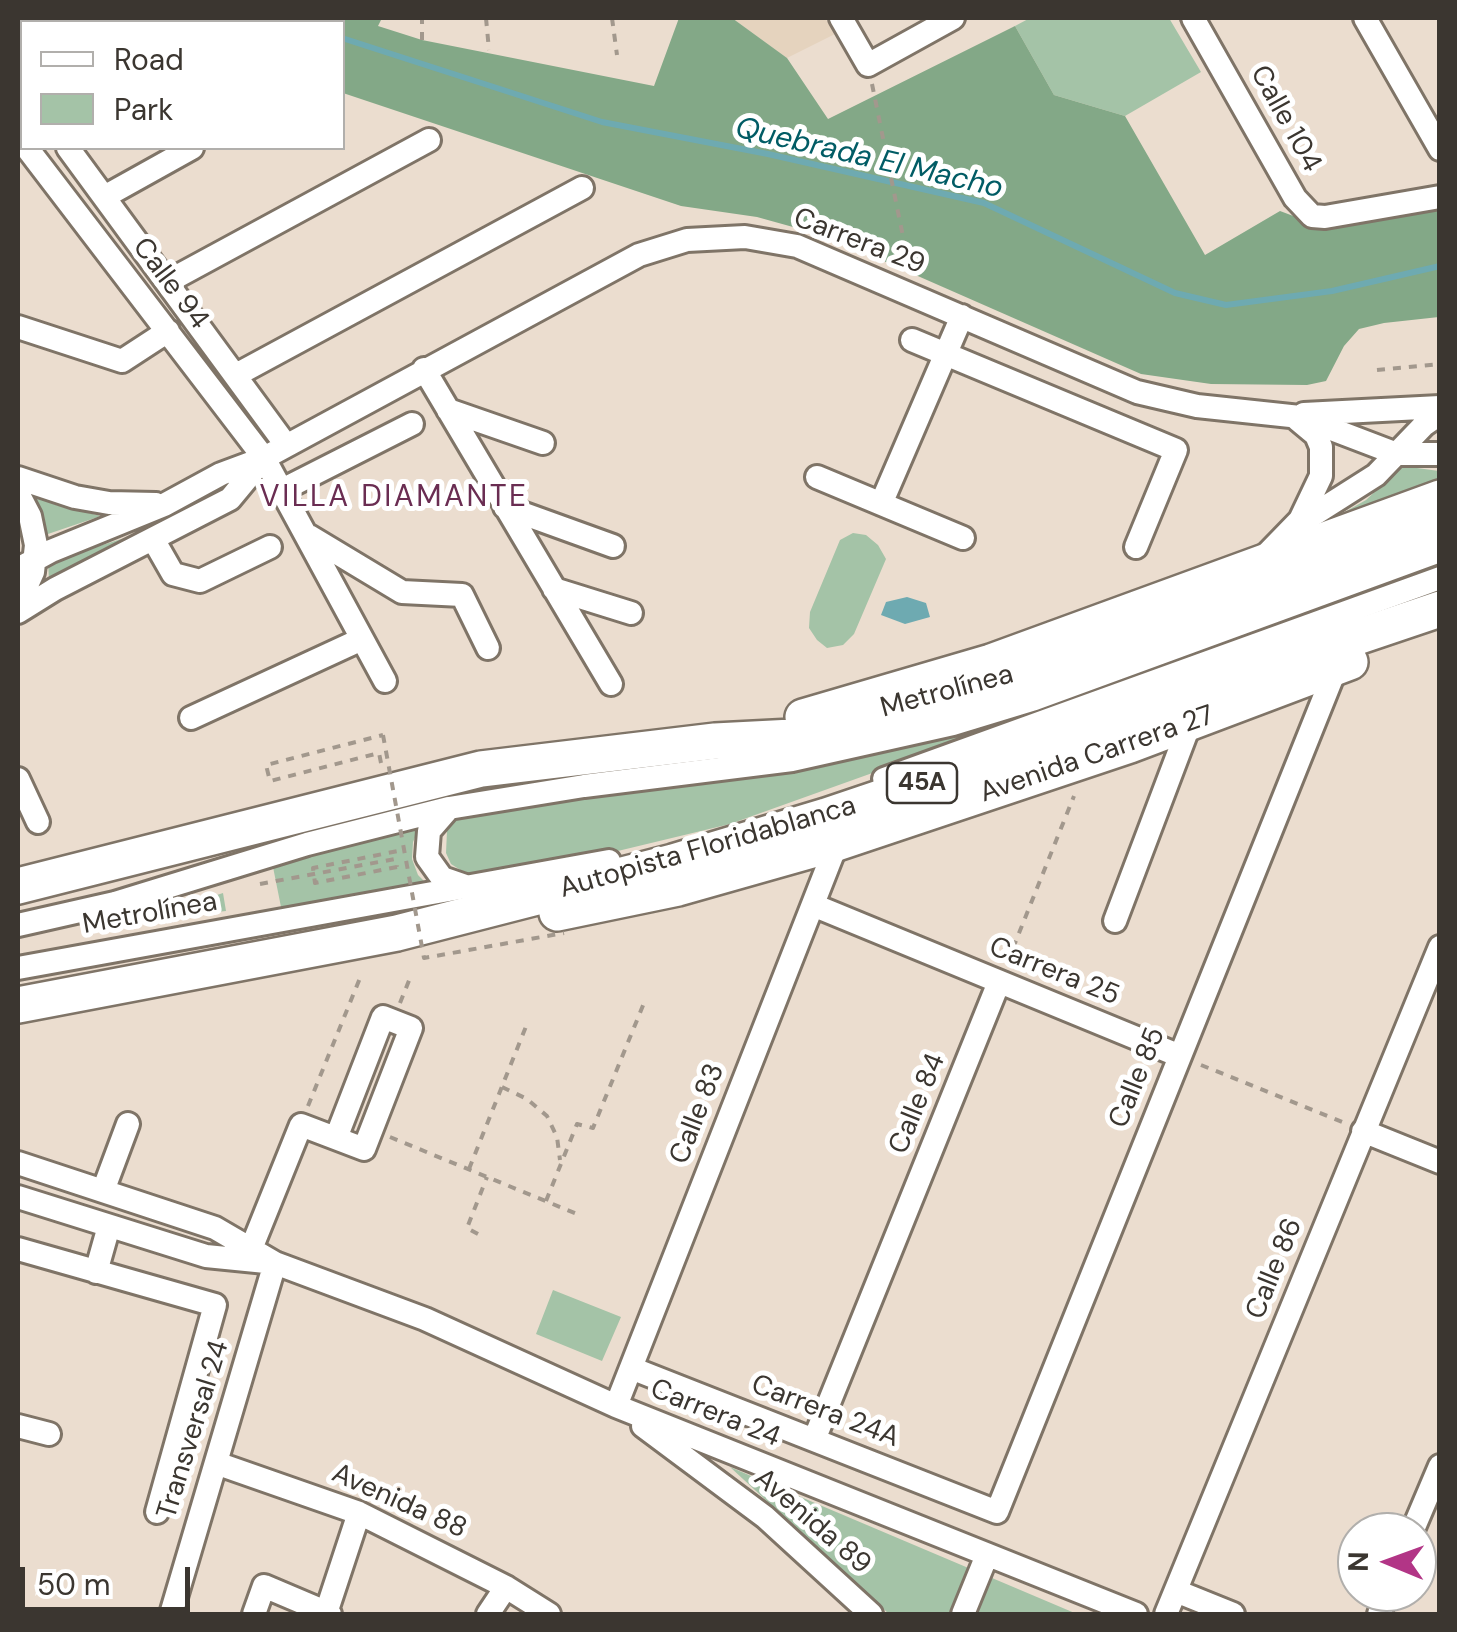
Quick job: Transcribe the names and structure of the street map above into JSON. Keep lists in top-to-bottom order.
{
  "streets": {
    "highway": ["Avenida Carrera 27", "45A", "Autopista Floridablanca"],
    "street": [
      "Calle 104",
      "Carrera 29",
      "Calle 94",
      "Metrolínea",
      "Carrera 25",
      "Calle 85",
      "Calle 84",
      "Calle 83",
      "Calle 86",
      "Carrera 24A",
      "Carrera 24",
      "Transversal 24",
      "Avenida 88",
      "Avenida 89"
    ]
  },
  "crossings": [
    ["Carrera 29", "Calle 94"],
    ["Avenida Carrera 27", "Autopista Floridablanca"],
    ["Avenida Carrera 27", "Calle 85"],
    ["Avenida Carrera 27", "Calle 83"],
    ["Carrera 25", "Calle 85"],
    ["Carrera 25", "Calle 84"],
    ["Carrera 25", "Calle 83"],
    ["Calle 85", "Carrera 24A"],
    ["Calle 84", "Carrera 24A"],
    ["Calle 83", "Carrera 24A"],
    ["Calle 83", "Carrera 24"],
    ["Calle 83", "Avenida 89"],
    ["Carrera 24", "Transversal 24"],
    ["Carrera 24", "Avenida 89"],
    ["Transversal 24", "Avenida 88"]
  ],
  "districts": ["VILLA DIAMANTE"],
  "water": ["Quebrada El Macho"],
  "legend": ["Road", "Park"],
  "scale_bar": "50 m",
  "north": "left"
}
